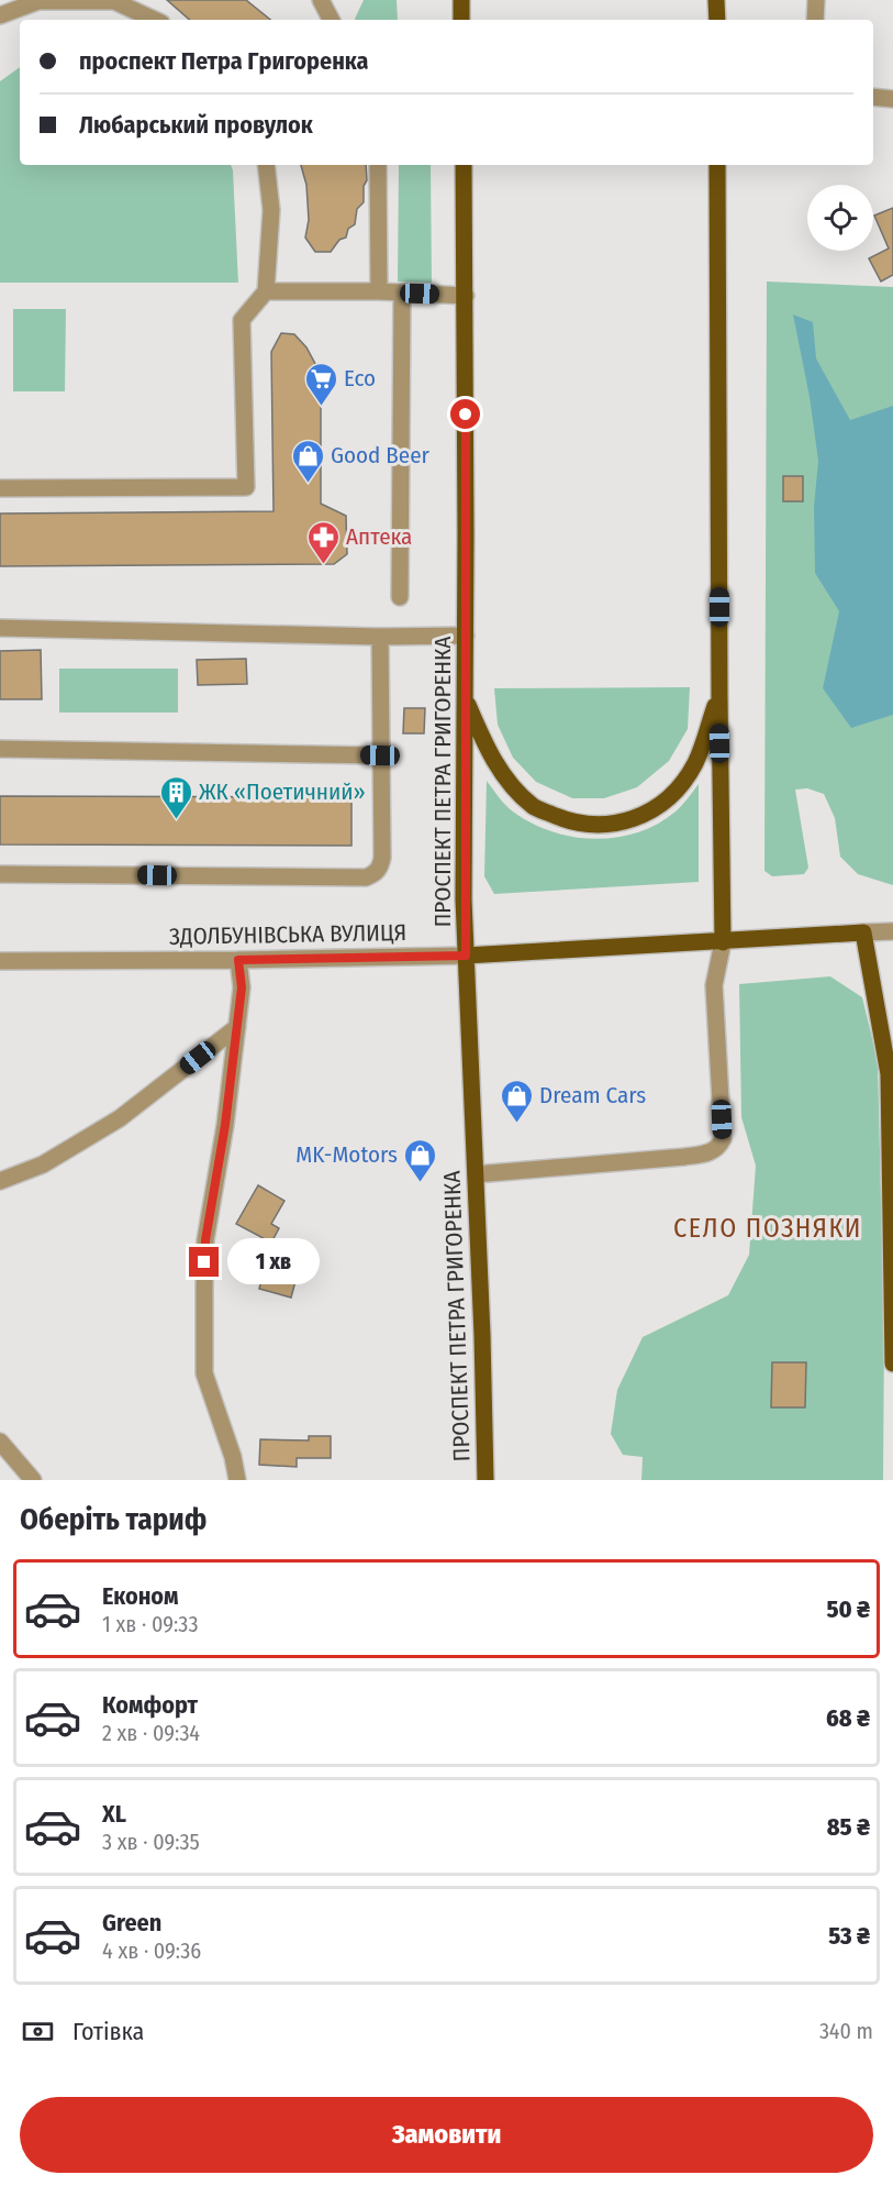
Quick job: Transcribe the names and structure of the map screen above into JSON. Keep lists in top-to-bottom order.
{
  "streets": {
    "main road": ["ПРОСПЕКТ ПЕТРА ГРИГОРЕНКА", "ЗДОЛБУНІВСЬКА ВУЛИЦЯ"]
  },
  "crossings": [
    ["ПРОСПЕКТ ПЕТРА ГРИГОРЕНКА", "ЗДОЛБУНІВСЬКА ВУЛИЦЯ"]
  ],
  "districts": ["СЕЛО ПОЗНЯКИ"],
  "places": {
    "supermarket": ["Eco"],
    "shop": ["Good Beer", "Dream Cars", "MK-Motors"],
    "pharmacy": ["Аптека"],
    "building": ["ЖК «Поетичний»"]
  },
  "page": {
    "banner": ["проспект Петра Григоренка", "Любарський провулок"],
    "bubble": "1 хв",
    "heading": "Оберіть тариф",
    "list": [
      {
        "name": "Економ",
        "note": "1 хв · 09:33",
        "value": "50 ₴"
      },
      {
        "name": "Комфорт",
        "note": "2 хв · 09:34",
        "value": "68 ₴"
      },
      {
        "name": "XL",
        "note": "3 хв · 09:35",
        "value": "85 ₴"
      },
      {
        "name": "Green",
        "note": "4 хв · 09:36",
        "value": "53 ₴"
      }
    ],
    "pay": ["Готівка", "340 m"],
    "buttons": "Замовити"
  }
}
